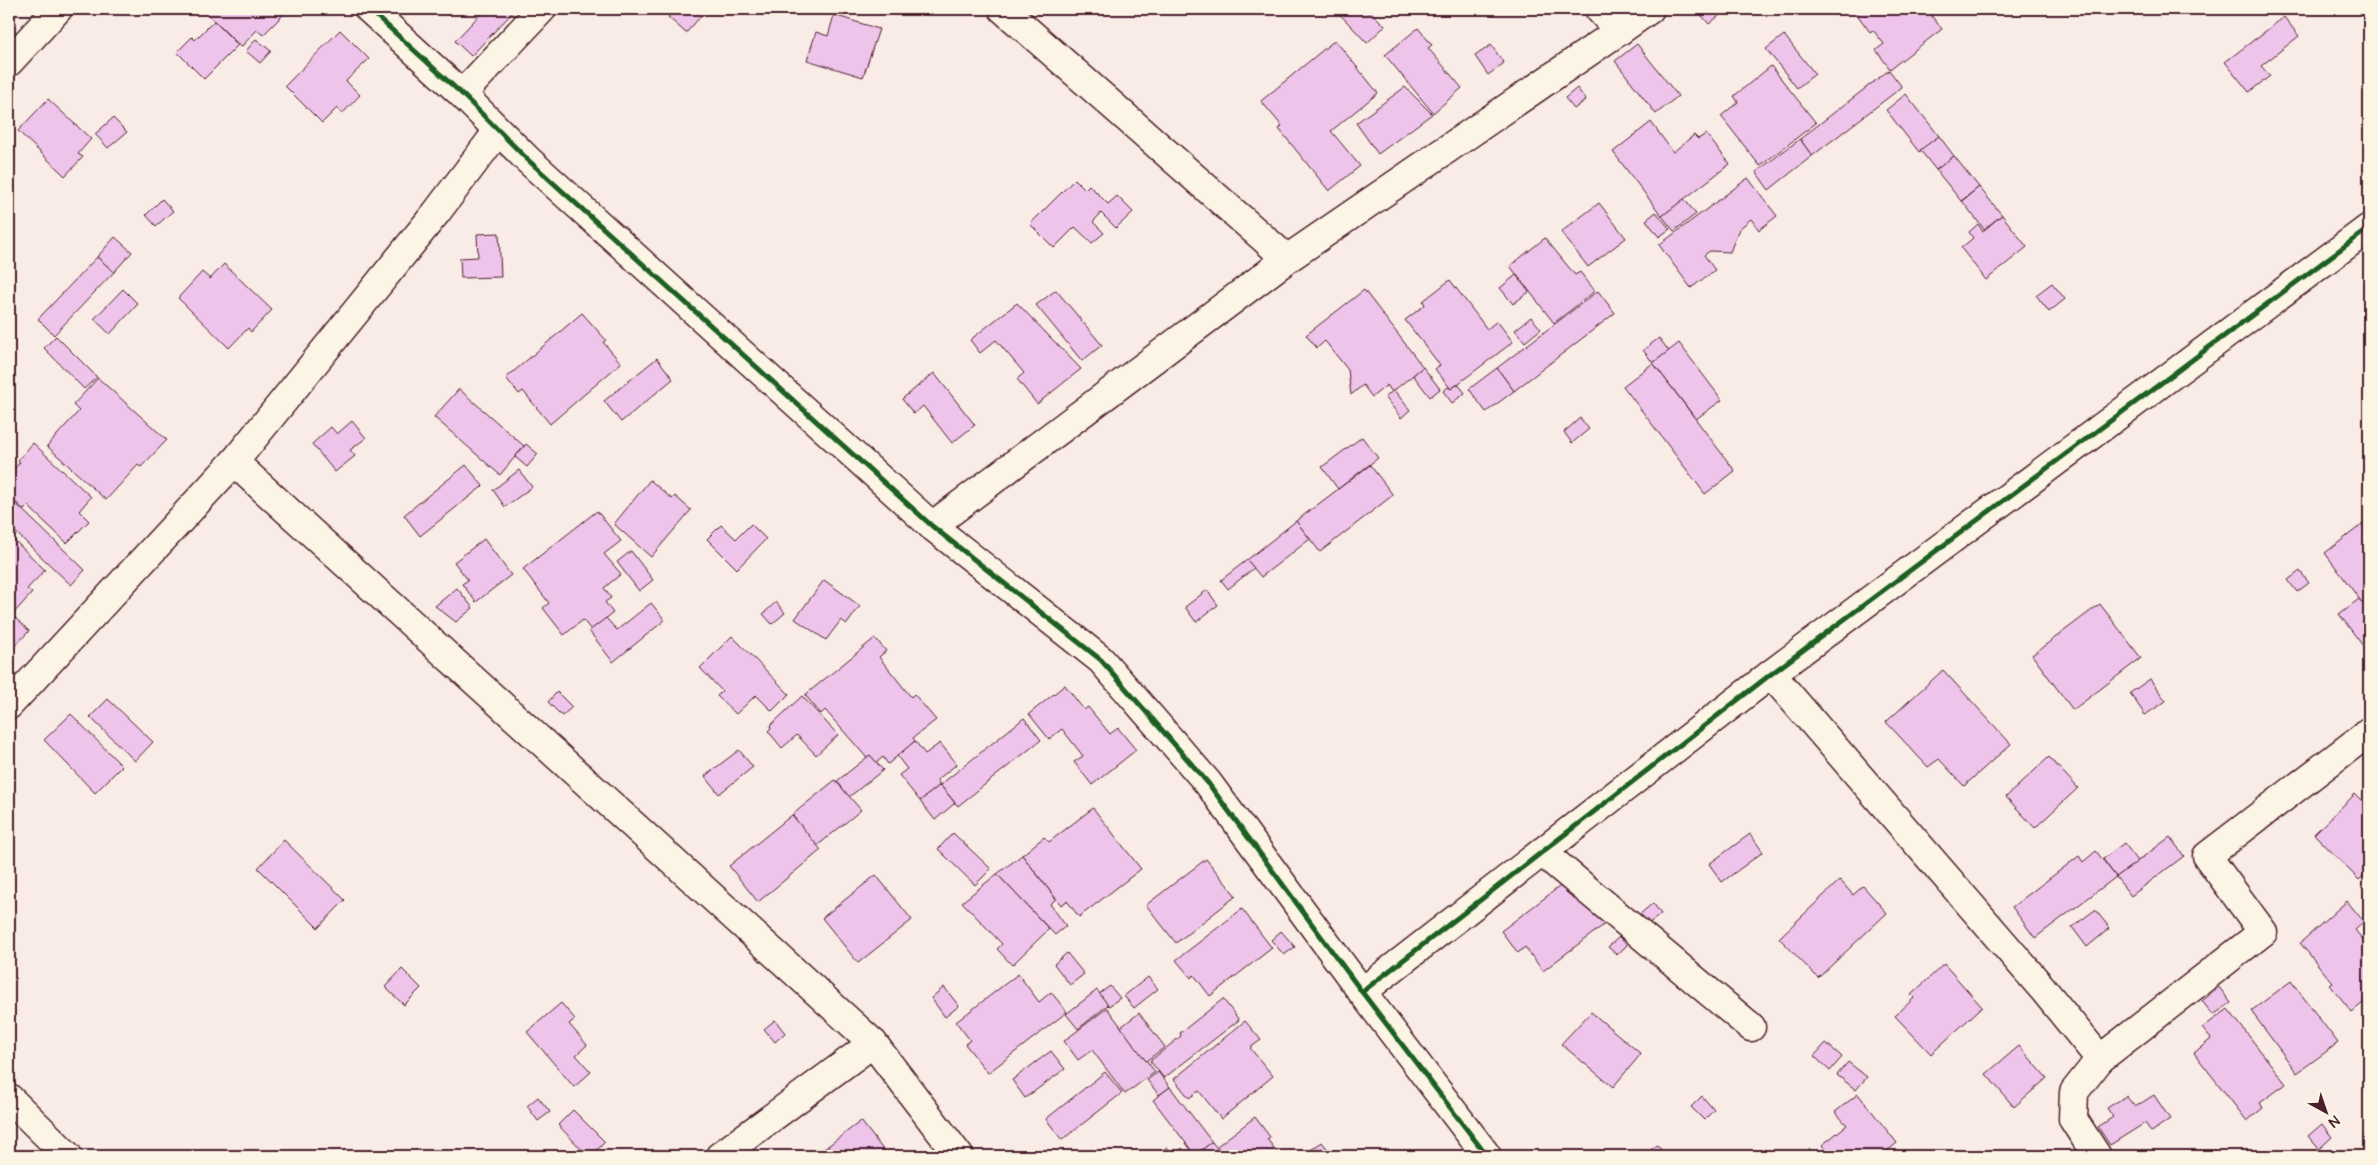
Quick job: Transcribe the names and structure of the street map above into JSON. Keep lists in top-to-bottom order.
{
  "north": "bottom right"
}
